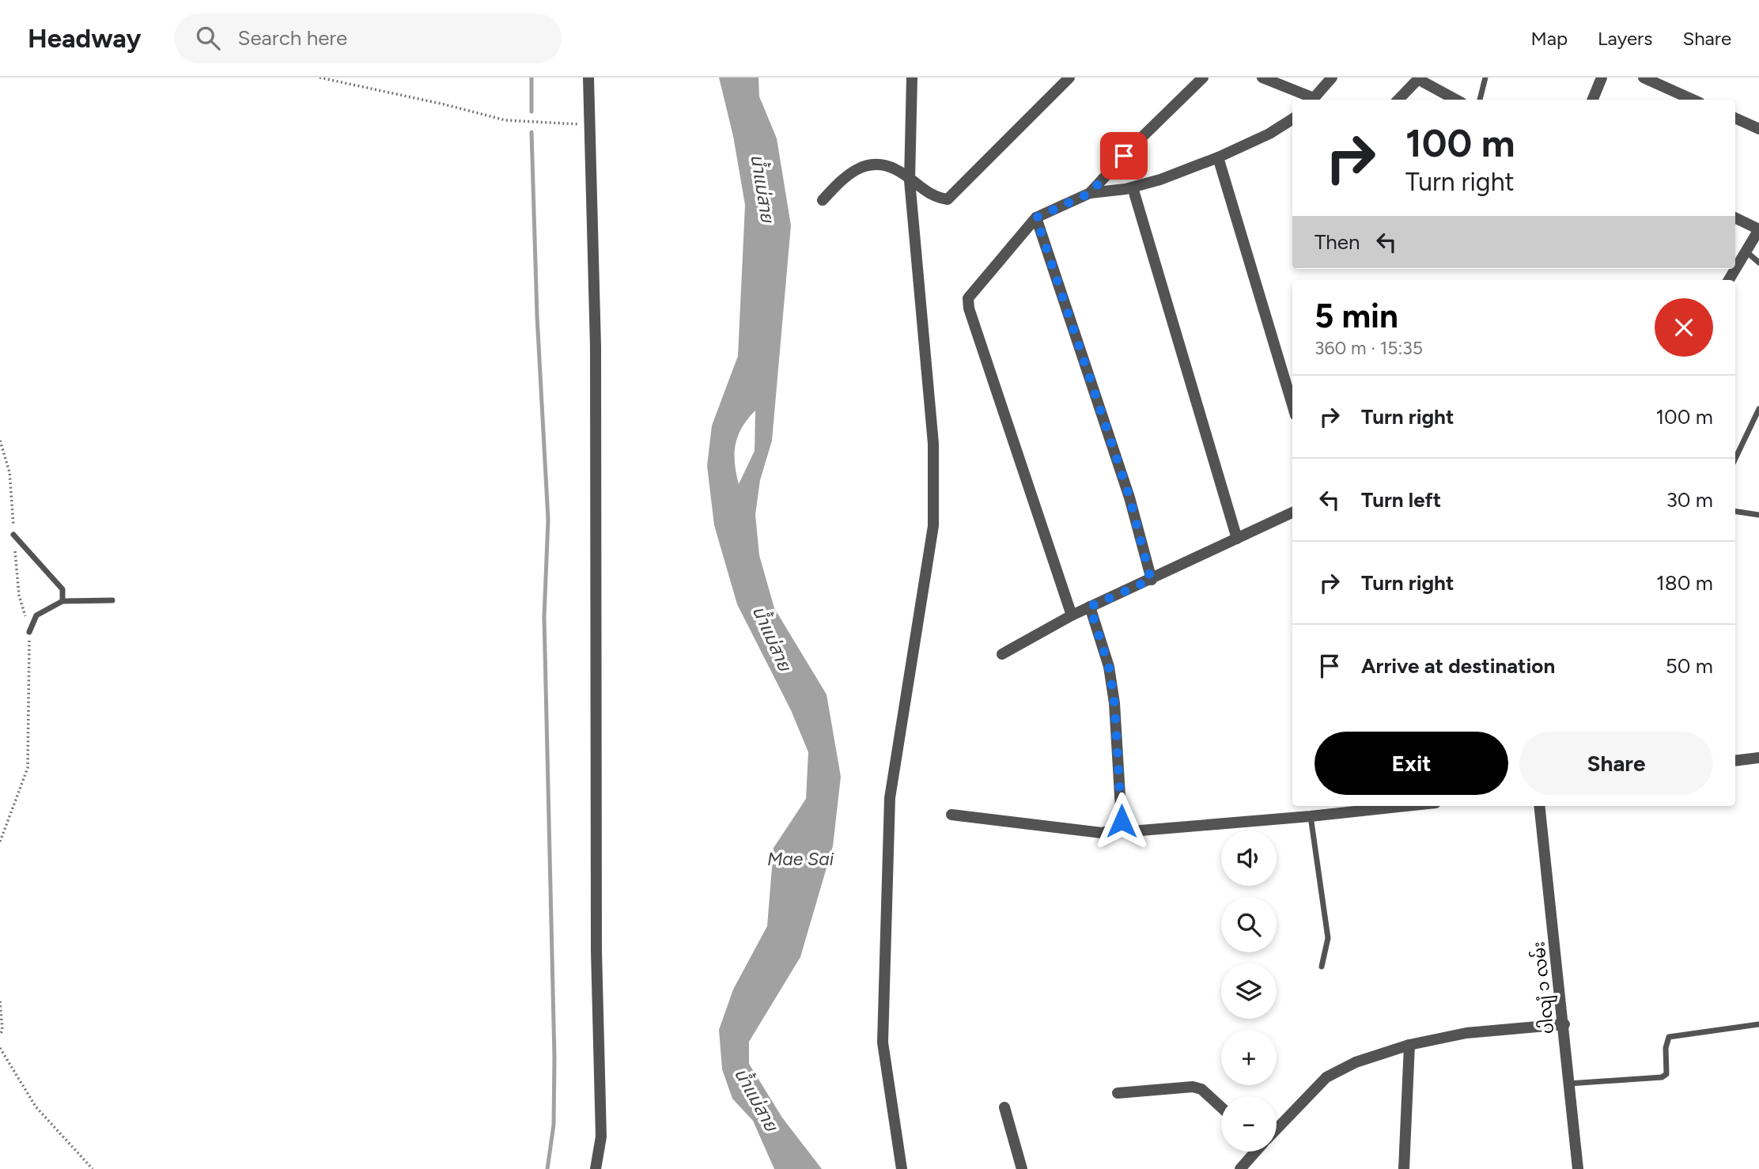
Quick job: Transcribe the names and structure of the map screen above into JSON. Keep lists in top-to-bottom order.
{
  "streets": {
    "street": ["ပါလျံ ၁ လမ်း"]
  },
  "water": ["น้ำแม่สาย", "Mae Sai"],
  "page": {
    "header": "Headway",
    "search": "Search here",
    "nav": ["Map", "Layers", "Share"],
    "turn": ["100 m", "Turn right"],
    "then": "Then",
    "heading": ["5 min", "360 m · 15:35"],
    "list": [
      {
        "name": "Turn right",
        "value": "100 m"
      },
      {
        "name": "Turn left",
        "value": "30 m"
      },
      {
        "name": "Turn right",
        "value": "180 m"
      },
      {
        "name": "Arrive at destination",
        "value": "50 m"
      }
    ],
    "buttons": ["Exit", "Share"],
    "map_buttons": ["+", "−"]
  }
}
